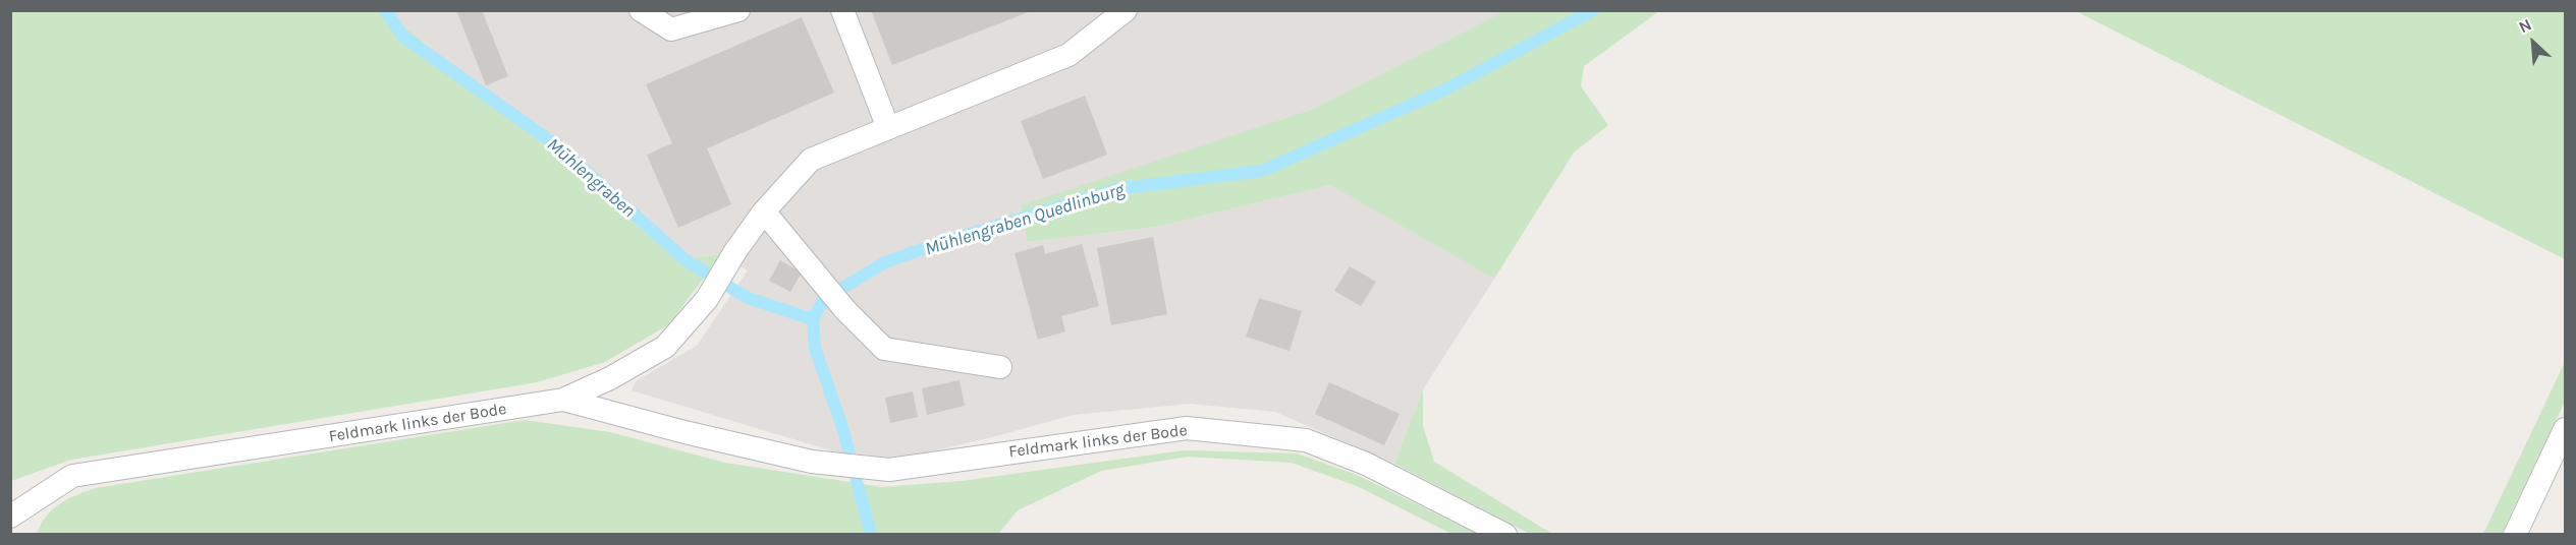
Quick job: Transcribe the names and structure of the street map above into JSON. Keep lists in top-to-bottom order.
{
  "streets": {
    "lane": ["Feldmark links der Bode"]
  },
  "water": ["Mühlengraben", "Mühlengraben Quedlinburg"],
  "north": "top left"
}
